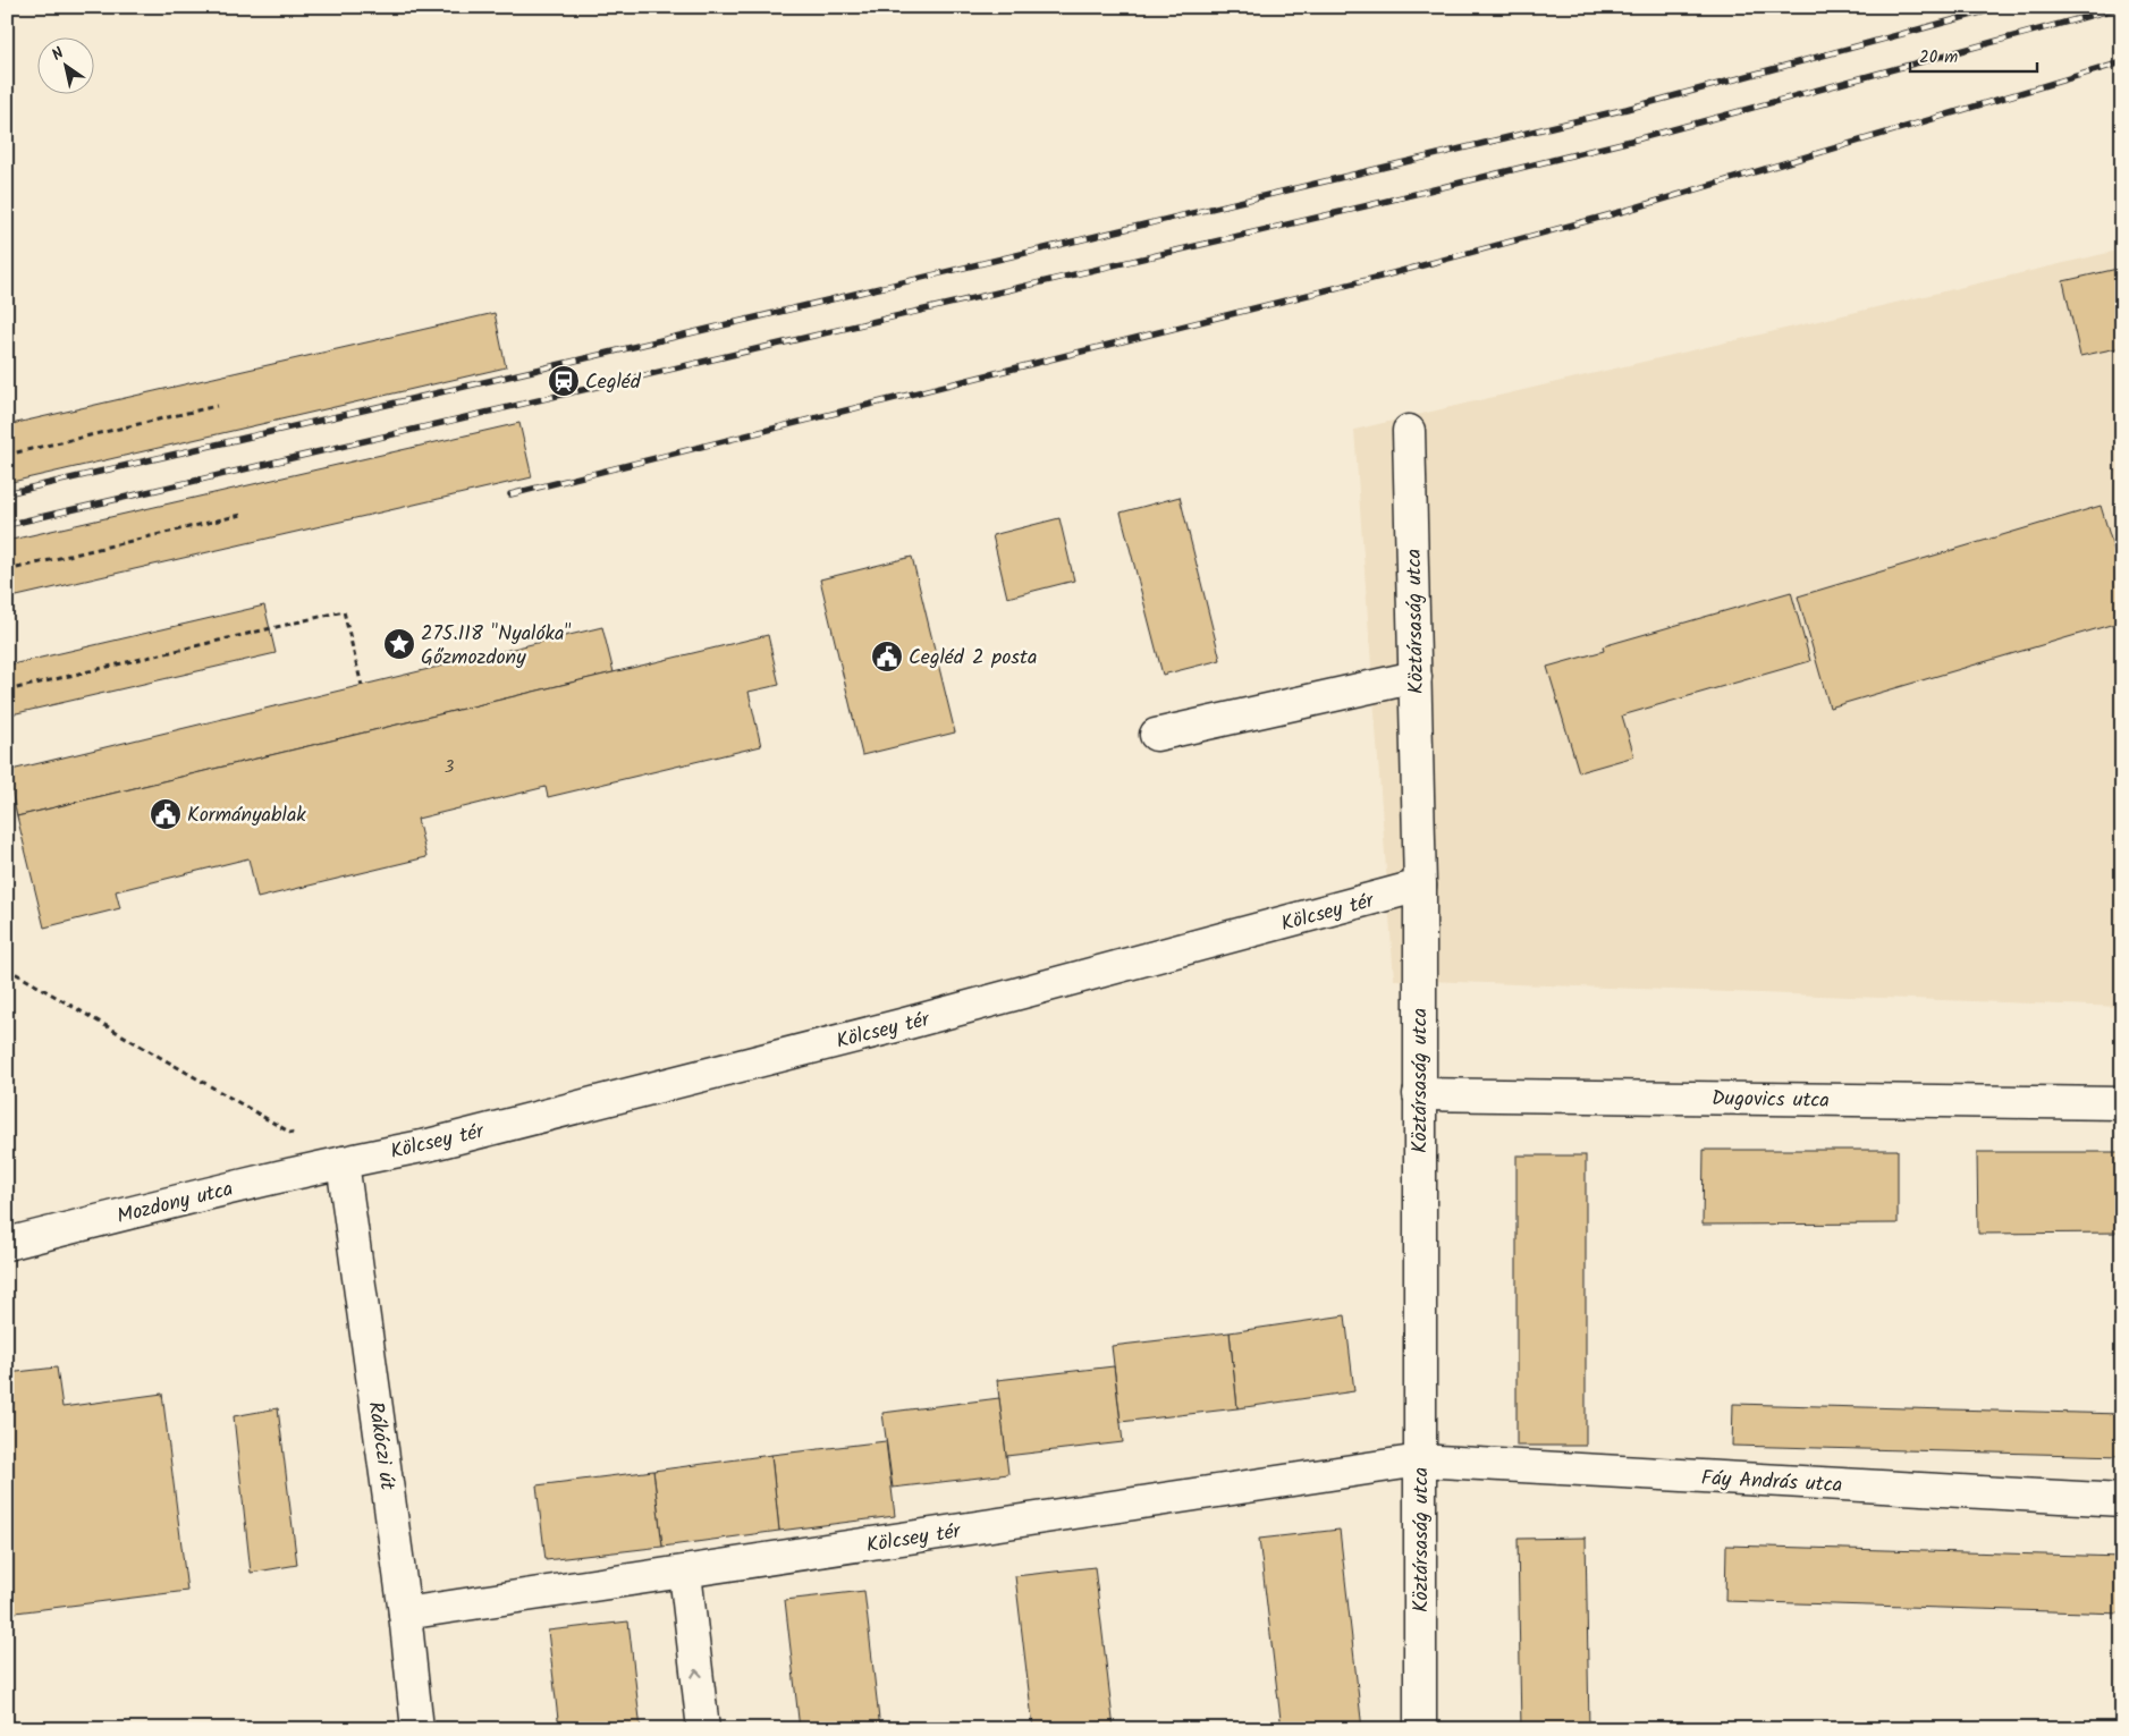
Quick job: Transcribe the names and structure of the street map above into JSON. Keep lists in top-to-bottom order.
{
  "streets": {
    "street": [
      "Köztársaság utca",
      "Kölcsey tér",
      "Dugovics utca",
      "Mozdony utca",
      "Rákóczi út",
      "Fáy András utca"
    ]
  },
  "crossings": [
    ["Köztársaság utca", "Kölcsey tér"],
    ["Köztársaság utca", "Dugovics utca"],
    ["Köztársaság utca", "Fáy András utca"],
    ["Kölcsey tér", "Mozdony utca"],
    ["Kölcsey tér", "Rákóczi út"],
    ["Kölcsey tér", "Fáy András utca"],
    ["Mozdony utca", "Rákóczi út"]
  ],
  "places": {
    "station": ["Cegléd"],
    "place": ["275.118 \"Nyalóka\" Gőzmozdony"],
    "public building": ["Cegléd 2 posta", "Kormányablak"]
  },
  "house_numbers": ["3"],
  "scale_bar": "20 m",
  "north": "top left"
}
